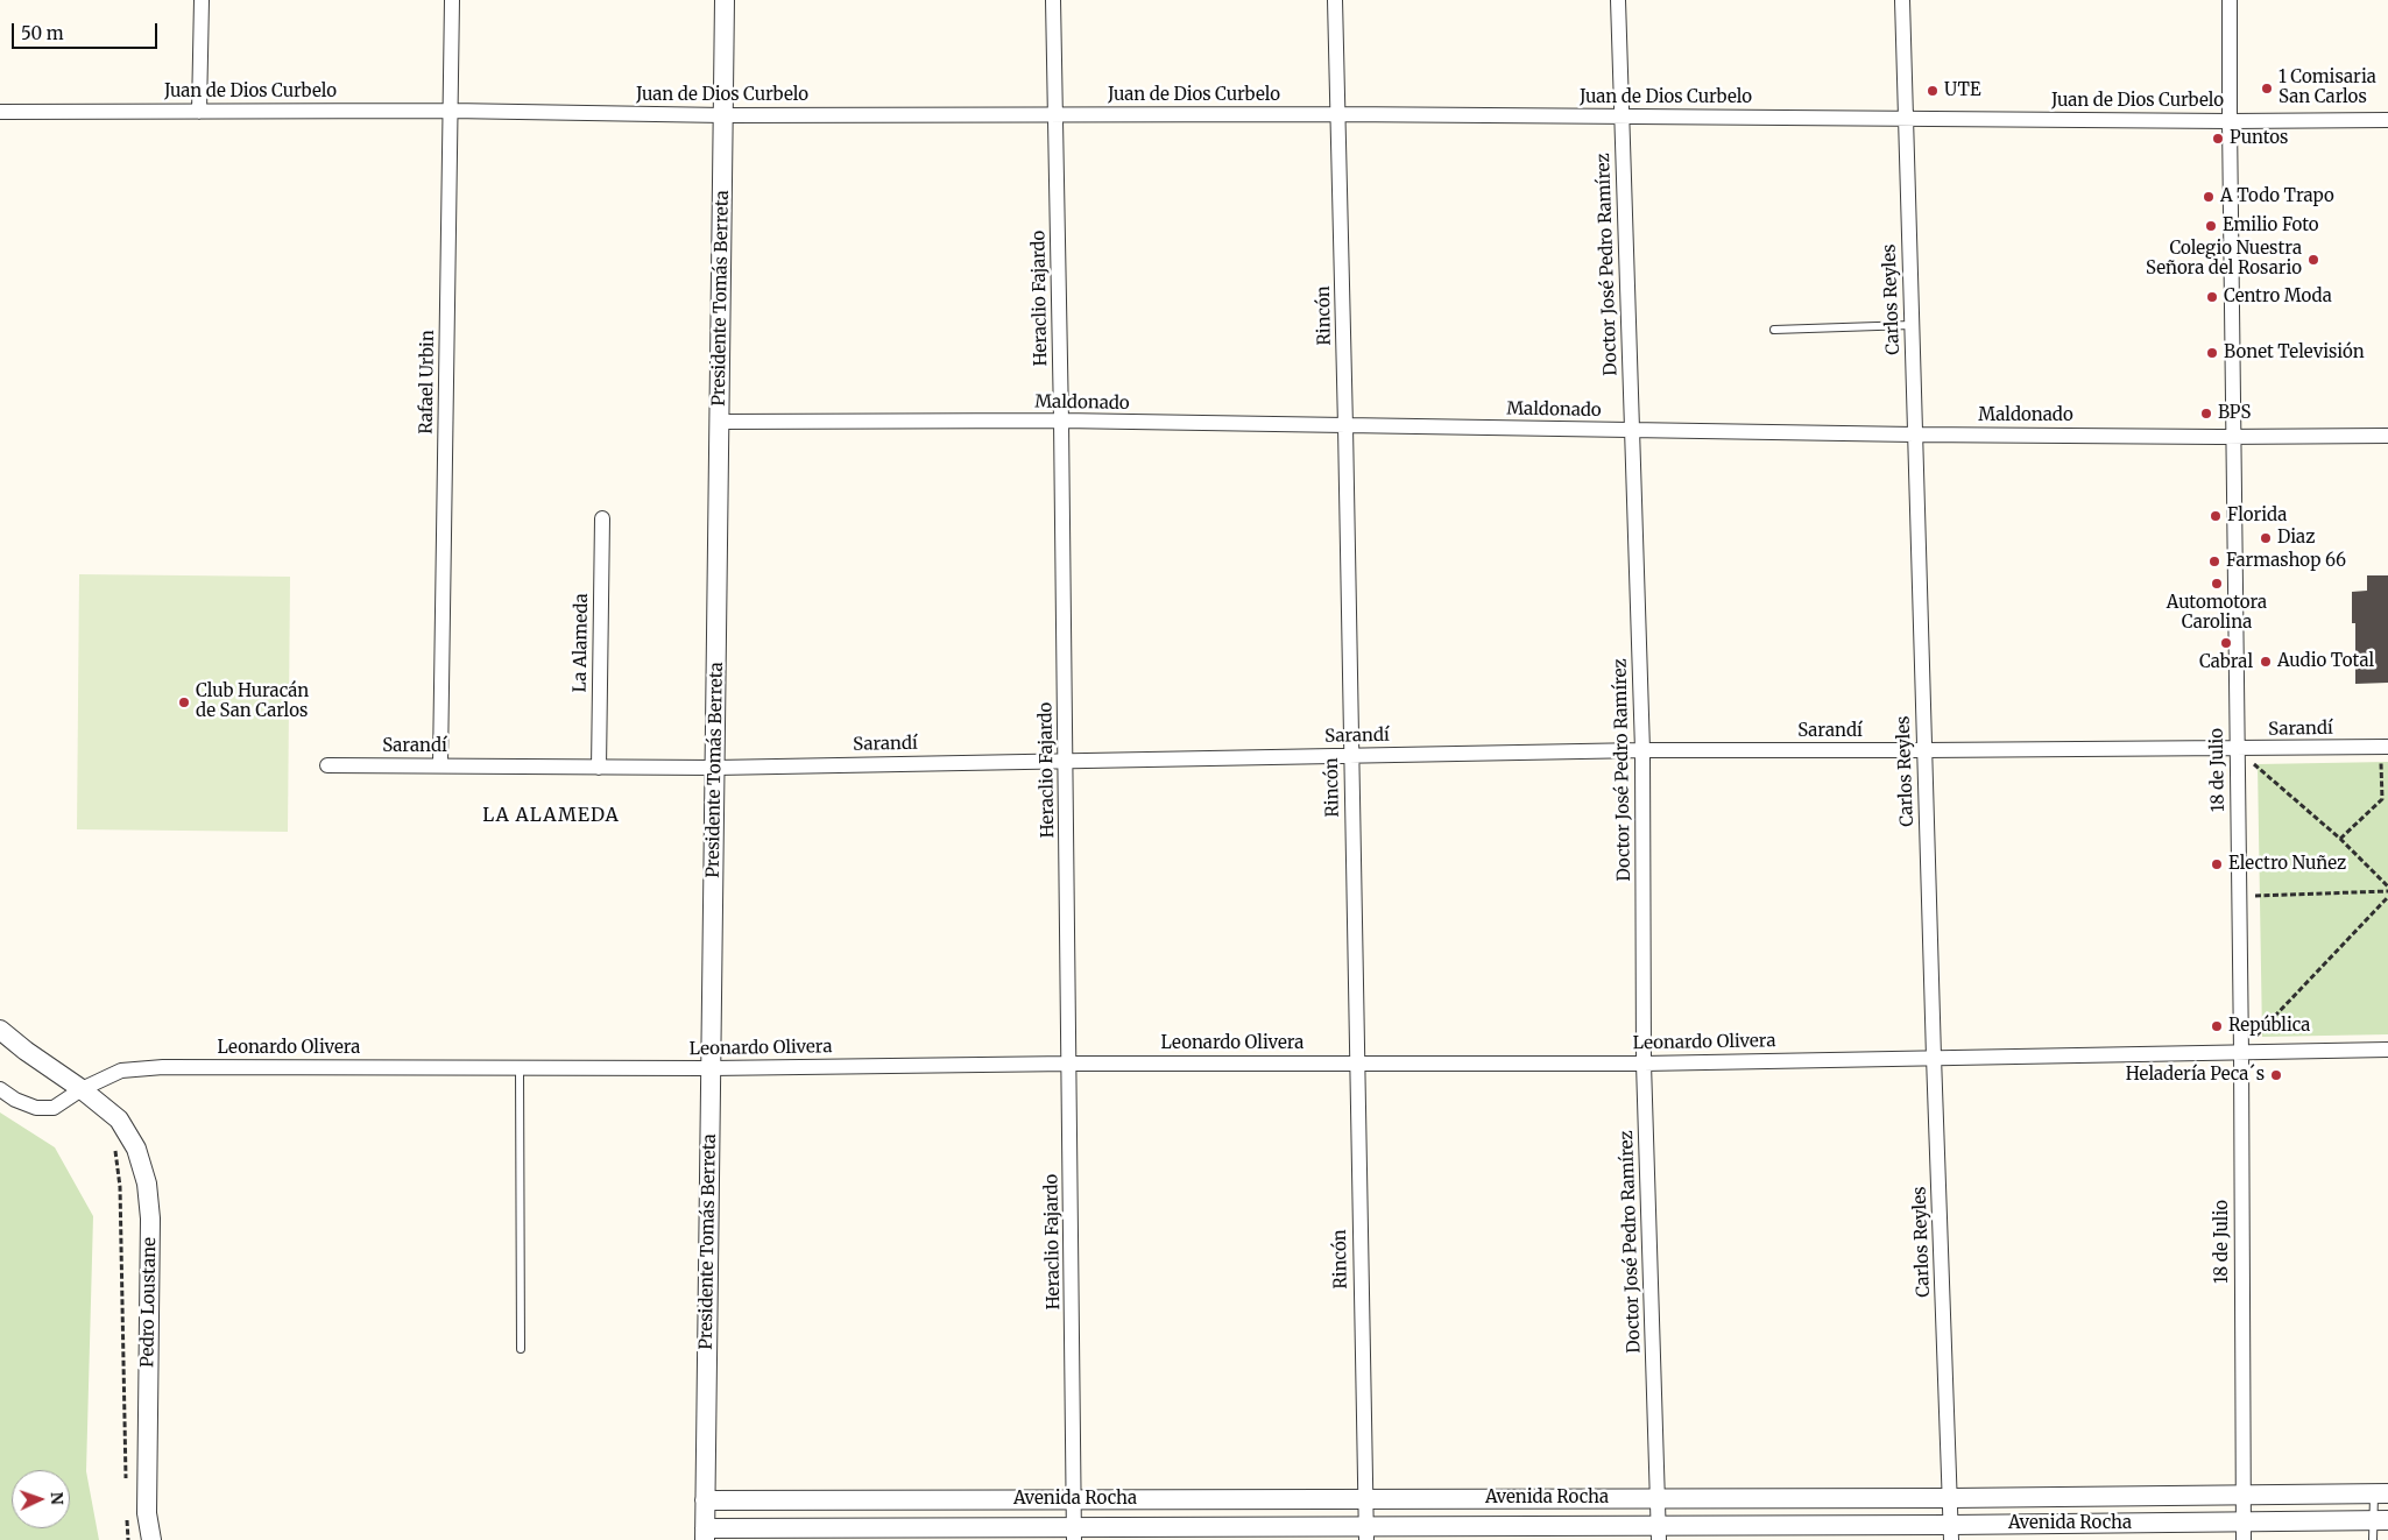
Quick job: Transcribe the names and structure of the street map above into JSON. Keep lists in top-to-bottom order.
{
  "streets": {
    "street": [
      "Juan de Dios Curbelo",
      "Doctor José Pedro Ramírez",
      "Presidente Tomás Berreta",
      "Heraclio Fajardo",
      "Carlos Reyles",
      "Rincón",
      "Rafael Urbin",
      "Maldonado",
      "La Alameda",
      "Sarandí",
      "18 de Julio",
      "Leonardo Olivera",
      "Pedro Loustane",
      "Avenida Rocha"
    ]
  },
  "crossings": [
    ["Juan de Dios Curbelo", "Doctor José Pedro Ramírez"],
    ["Juan de Dios Curbelo", "Presidente Tomás Berreta"],
    ["Juan de Dios Curbelo", "Heraclio Fajardo"],
    ["Juan de Dios Curbelo", "Carlos Reyles"],
    ["Juan de Dios Curbelo", "Rincón"],
    ["Juan de Dios Curbelo", "Rafael Urbin"],
    ["Juan de Dios Curbelo", "18 de Julio"],
    ["Doctor José Pedro Ramírez", "Maldonado"],
    ["Doctor José Pedro Ramírez", "Sarandí"],
    ["Doctor José Pedro Ramírez", "Leonardo Olivera"],
    ["Doctor José Pedro Ramírez", "Avenida Rocha"],
    ["Presidente Tomás Berreta", "Maldonado"],
    ["Presidente Tomás Berreta", "Sarandí"],
    ["Presidente Tomás Berreta", "Leonardo Olivera"],
    ["Presidente Tomás Berreta", "Avenida Rocha"],
    ["Heraclio Fajardo", "Maldonado"],
    ["Heraclio Fajardo", "Sarandí"],
    ["Heraclio Fajardo", "Leonardo Olivera"],
    ["Heraclio Fajardo", "Avenida Rocha"],
    ["Carlos Reyles", "Maldonado"],
    ["Carlos Reyles", "Sarandí"],
    ["Carlos Reyles", "Leonardo Olivera"],
    ["Carlos Reyles", "Avenida Rocha"],
    ["Rincón", "Maldonado"],
    ["Rincón", "Sarandí"],
    ["Rincón", "Leonardo Olivera"],
    ["Rincón", "Avenida Rocha"],
    ["Rafael Urbin", "Sarandí"],
    ["Maldonado", "18 de Julio"],
    ["La Alameda", "Sarandí"],
    ["Sarandí", "18 de Julio"],
    ["18 de Julio", "Leonardo Olivera"],
    ["18 de Julio", "Avenida Rocha"],
    ["Leonardo Olivera", "Pedro Loustane"]
  ],
  "districts": ["LA ALAMEDA"],
  "places": [
    "1 Comisaria San Carlos",
    "UTE",
    "Puntos",
    "A Todo Trapo",
    "Emilio Foto",
    "Colegio Nuestra Señora del Rosario",
    "Centro Moda",
    "Bonet Televisión",
    "BPS",
    "Florida",
    "Diaz",
    "Farmashop 66",
    "Automotora Carolina",
    "Cabral",
    "Audio Total",
    "Club Huracán de San Carlos",
    "Electro Nuñez",
    "República",
    "Heladería Peca´s"
  ],
  "scale_bar": "50 m",
  "north": "right"
}
